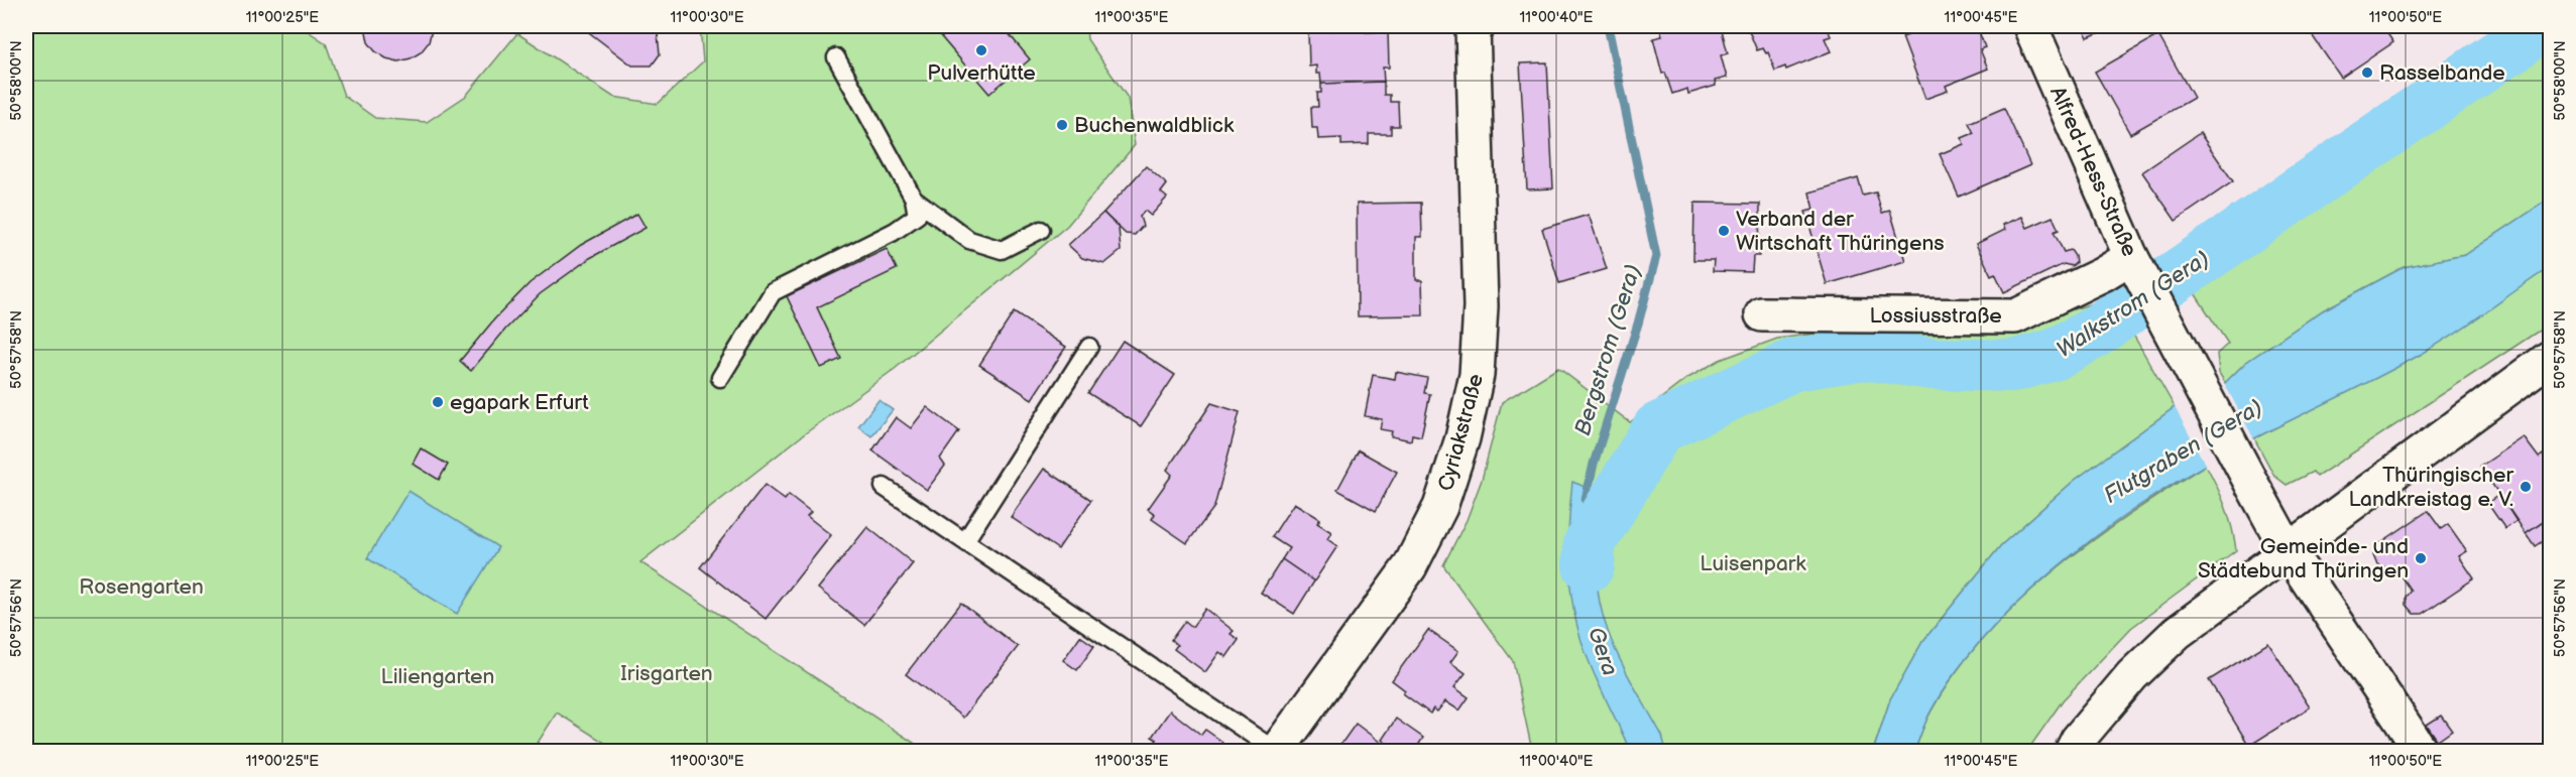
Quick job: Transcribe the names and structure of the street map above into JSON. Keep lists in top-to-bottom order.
{
  "streets": {
    "street": ["Alfred-Hess-Straße", "Lossiusstraße", "Cyriakstraße"]
  },
  "crossings": [
    ["Alfred-Hess-Straße", "Lossiusstraße"]
  ],
  "water": [
    "Walkstrom (Gera)",
    "Bergstrom (Gera)",
    "Flutgraben (Gera)",
    "Gera"
  ],
  "parks": [
    "Luisenpark",
    "Rosengarten",
    "Irisgarten",
    "Liliengarten"
  ],
  "places": [
    "Pulverhütte",
    "Rasselbande",
    "Buchenwaldblick",
    "Verband der Wirtschaft Thüringens",
    "egapark Erfurt",
    "Thüringischer Landkreistag e. V.",
    "Gemeinde- und Städtebund Thüringen"
  ],
  "coordinates": [
    "11°00'25\"E",
    "11°00'30\"E",
    "11°00'35\"E",
    "11°00'40\"E",
    "11°00'45\"E",
    "11°00'50\"E",
    "50°58'00\"N",
    "50°57'58\"N",
    "50°57'56\"N"
  ]
}
